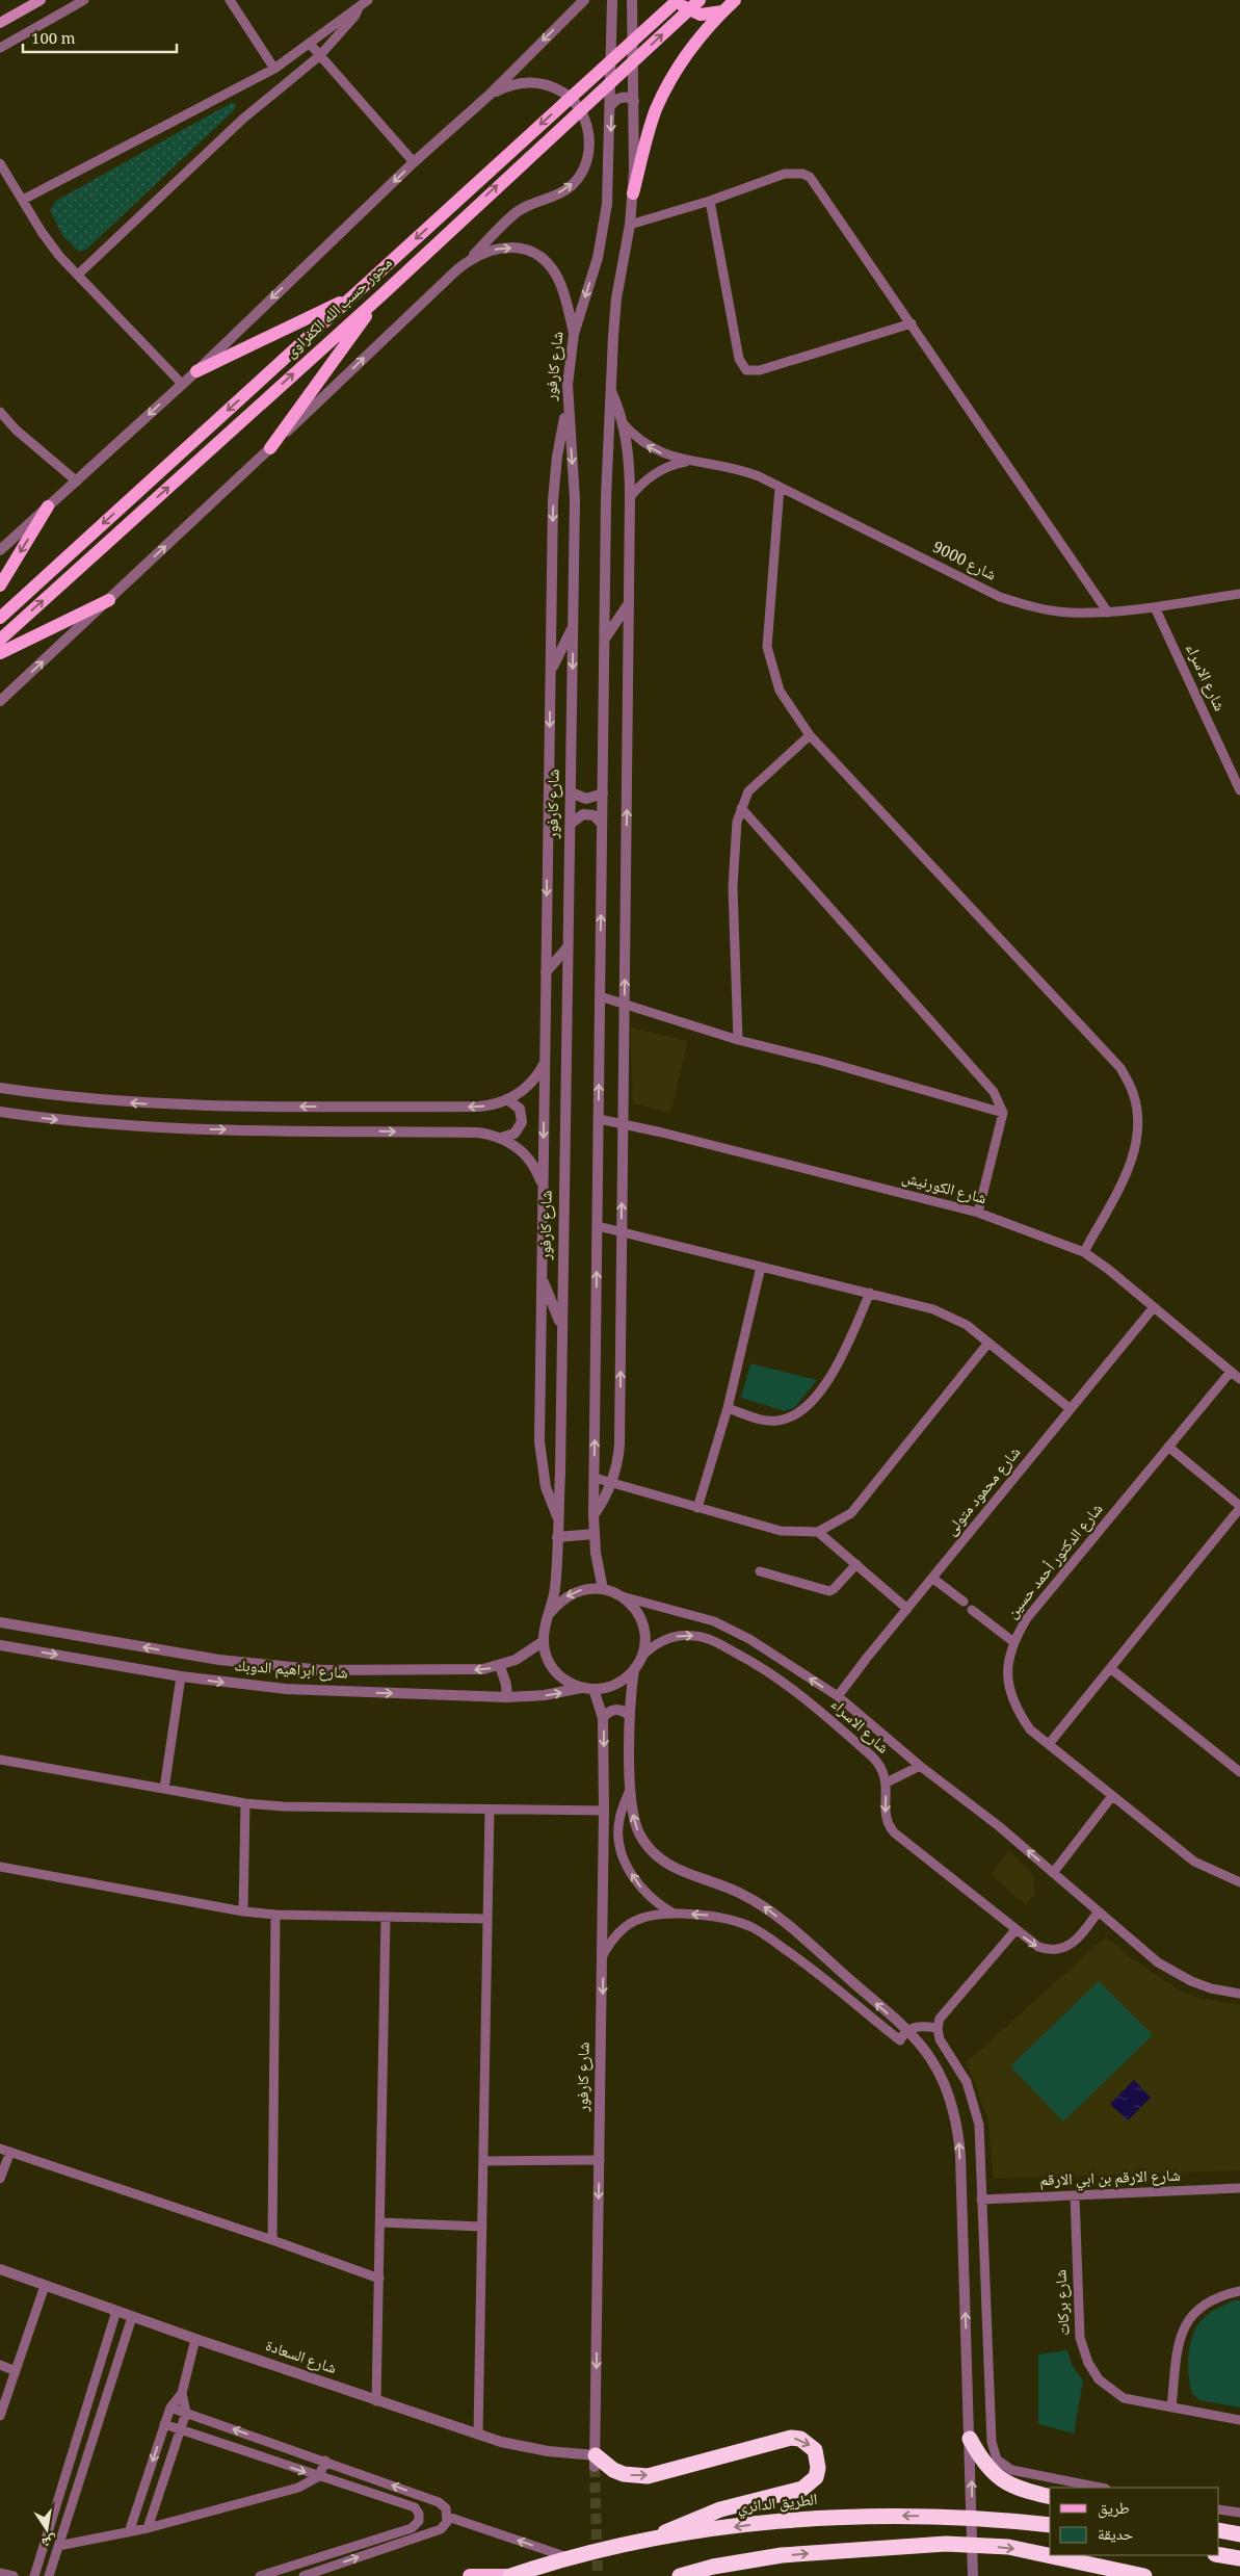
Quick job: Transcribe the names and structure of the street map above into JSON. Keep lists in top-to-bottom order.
{
  "streets": {
    "highway": ["الطريق الدائري"],
    "main road": ["محور حسب الله الكفراوى"],
    "street": [
      "شارع كارفور",
      "شارع 9000",
      "شارع الاسراء",
      "شارع الكورنيش",
      "شارع محمود متولى",
      "شارع الدكتور أحمد حسين",
      "شارع ابراهيم الدوبك",
      "شارع الارقم بن ابي الارقم",
      "شارع بركات",
      "شارع السعادة"
    ]
  },
  "crossings": [
    ["شارع كارفور", "شارع الاسراء"],
    ["شارع كارفور", "شارع ابراهيم الدوبك"],
    ["شارع كارفور", "شارع السعادة"],
    ["شارع 9000", "شارع الاسراء"],
    ["شارع الاسراء", "شارع محمود متولى"],
    ["شارع الاسراء", "شارع ابراهيم الدوبك"],
    ["شارع الكورنيش", "شارع محمود متولى"],
    ["شارع الكورنيش", "شارع الدكتور أحمد حسين"],
    ["شارع الارقم بن ابي الارقم", "شارع بركات"]
  ],
  "legend": ["طريق", "حديقة"],
  "scale_bar": "100 m",
  "north": "bottom"
}
